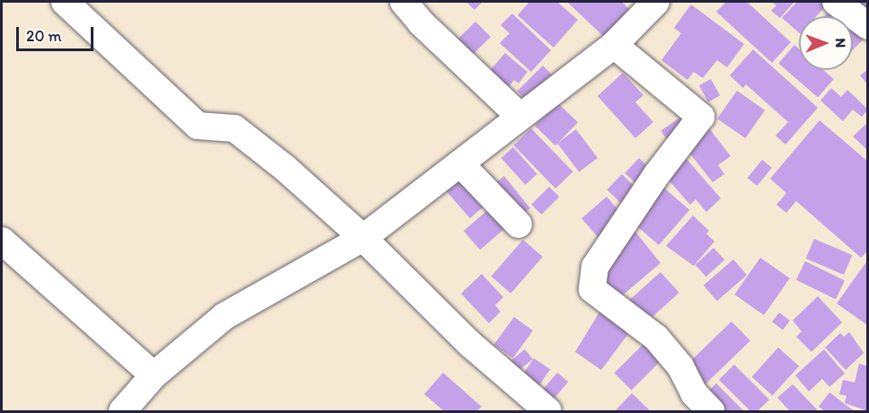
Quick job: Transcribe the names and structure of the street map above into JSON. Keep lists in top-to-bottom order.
{
  "scale_bar": "20 m",
  "north": "right"
}
